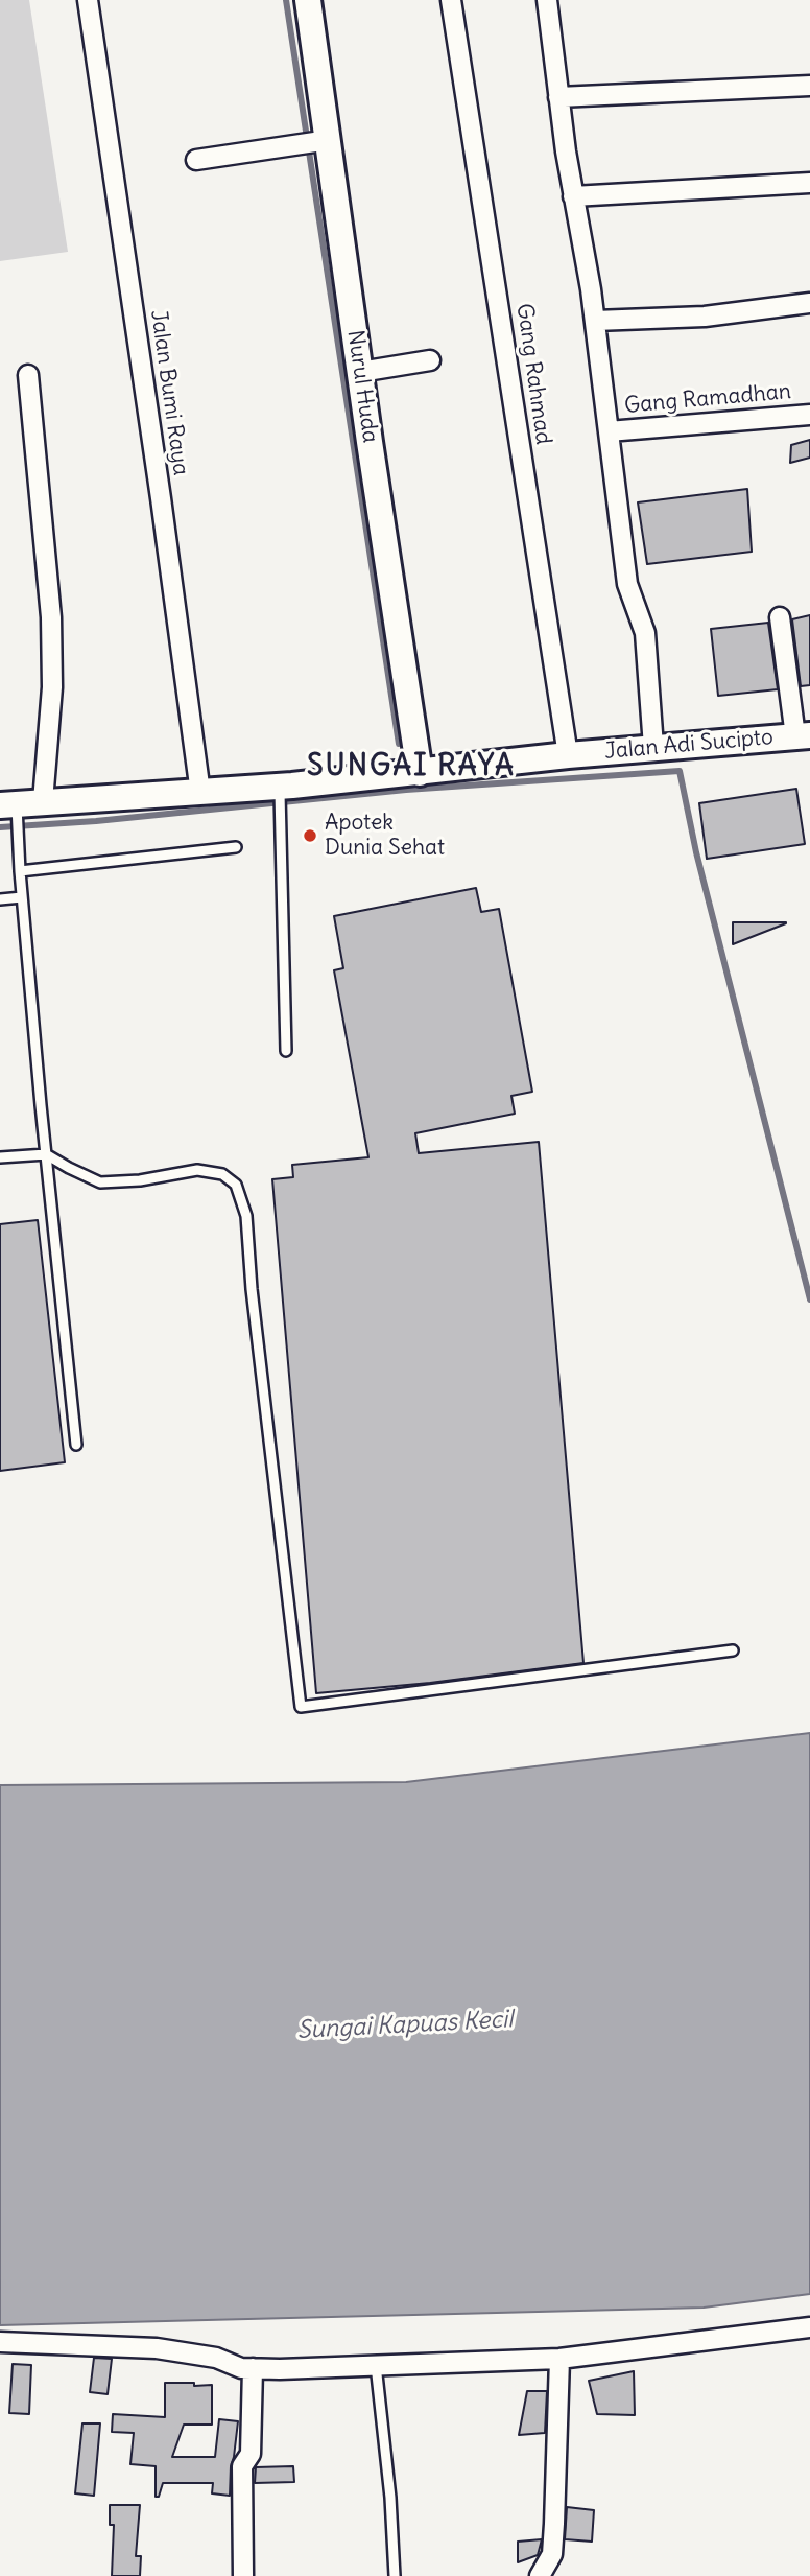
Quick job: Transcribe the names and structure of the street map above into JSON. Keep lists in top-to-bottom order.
{
  "streets": {
    "main road": ["Nurul Huda", "Jalan Adi Sucipto"],
    "street": ["Gang Rahmad", "Jalan Bumi Raya", "Gang Ramadhan"]
  },
  "crossings": [
    ["Gang Rahmad", "Jalan Adi Sucipto"],
    ["Nurul Huda", "Jalan Adi Sucipto"],
    ["Jalan Bumi Raya", "Jalan Adi Sucipto"]
  ],
  "districts": ["SUNGAI RAYA"],
  "water": ["Sungai Kapuas Kecil"],
  "places": ["Apotek Dunia Sehat"]
}
